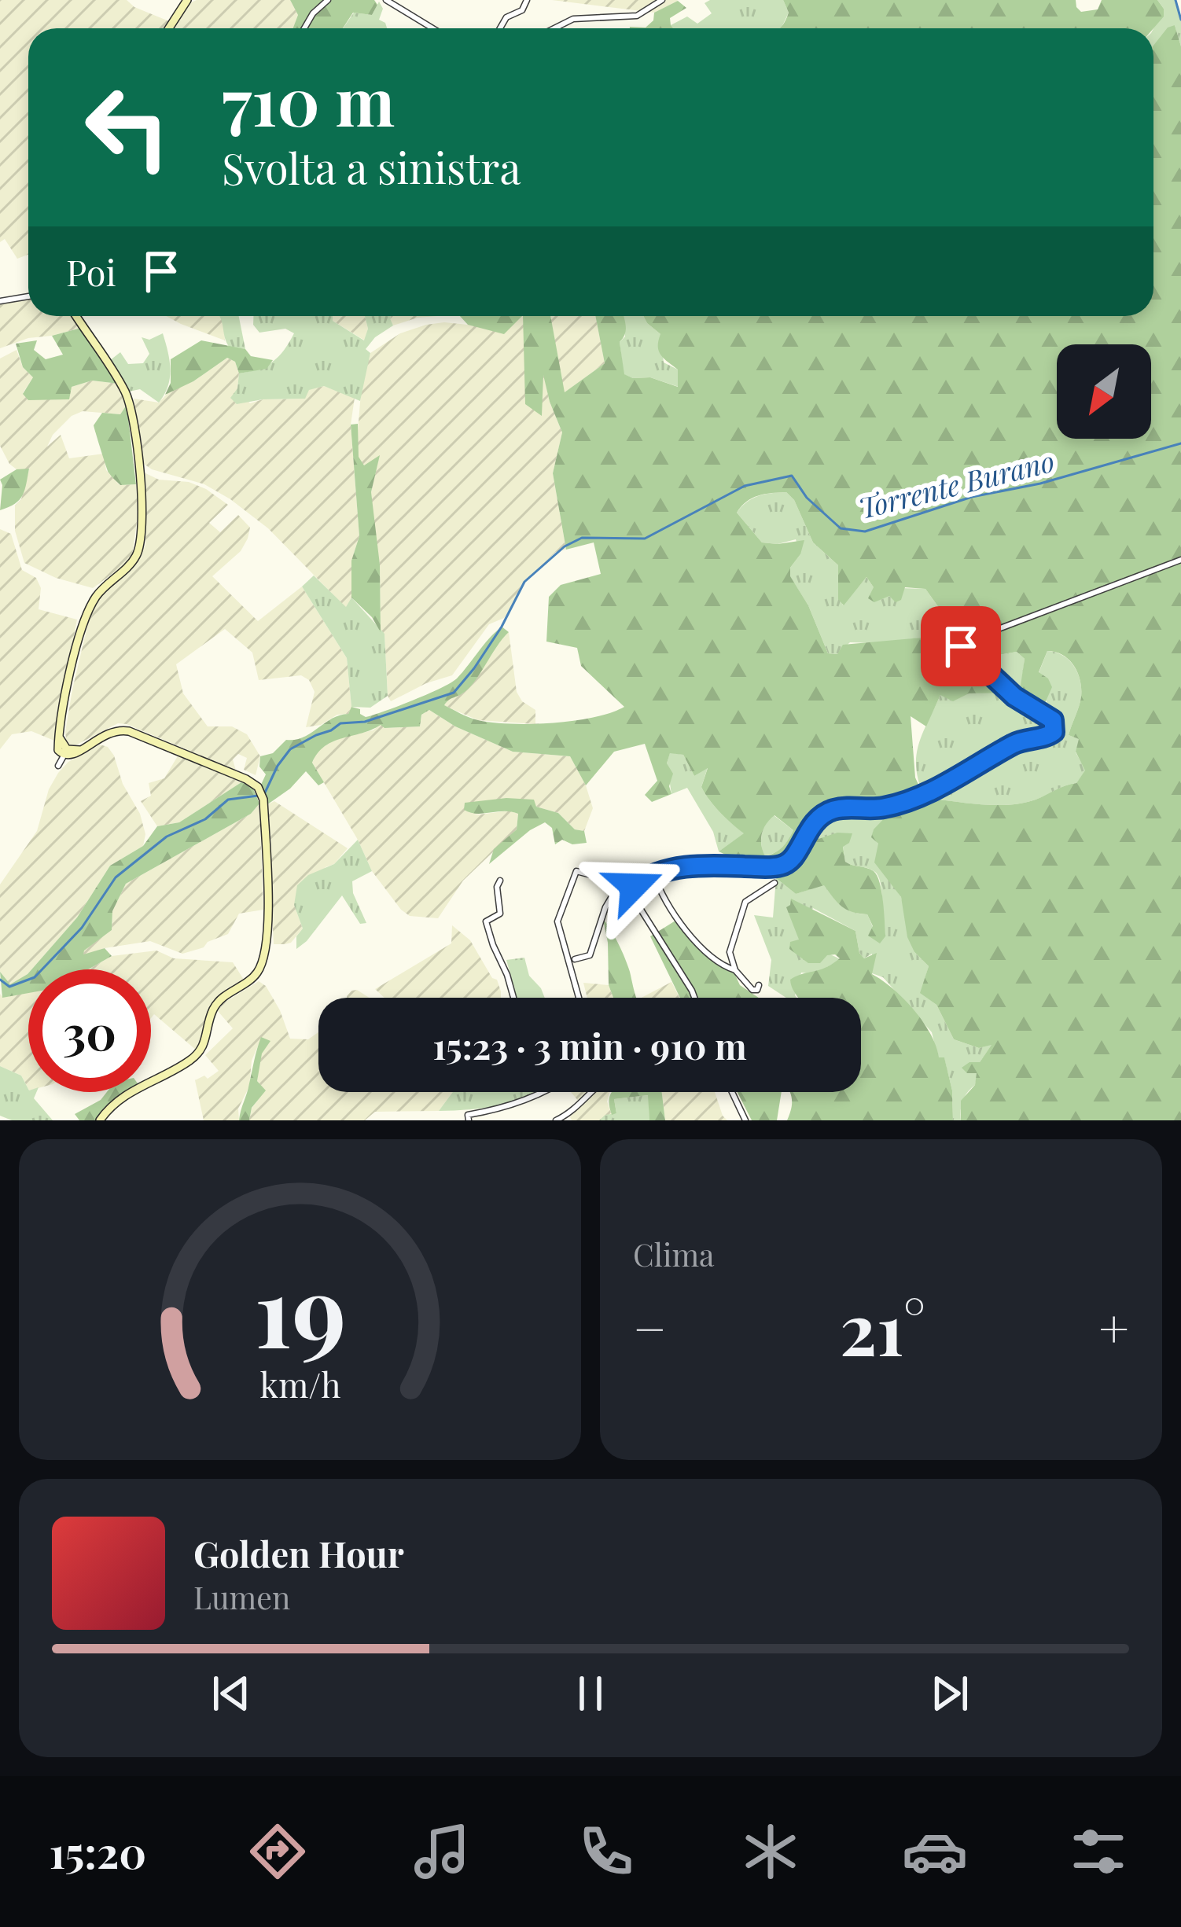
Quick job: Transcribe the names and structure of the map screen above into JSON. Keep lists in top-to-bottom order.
{
  "water": ["Torrente Burano"],
  "north": "bottom left",
  "page": {
    "turn": ["710 m", "Svolta a sinistra"],
    "then": "Poi",
    "limit": "30",
    "trip": "15:23 · 3 min · 910 m",
    "tile": "Clima",
    "heat": ["−", "21°", "+"],
    "song": ["Golden Hour", "Lumen"],
    "tabs": "15:20",
    "gauge": ["19", "km/h"]
  }
}
